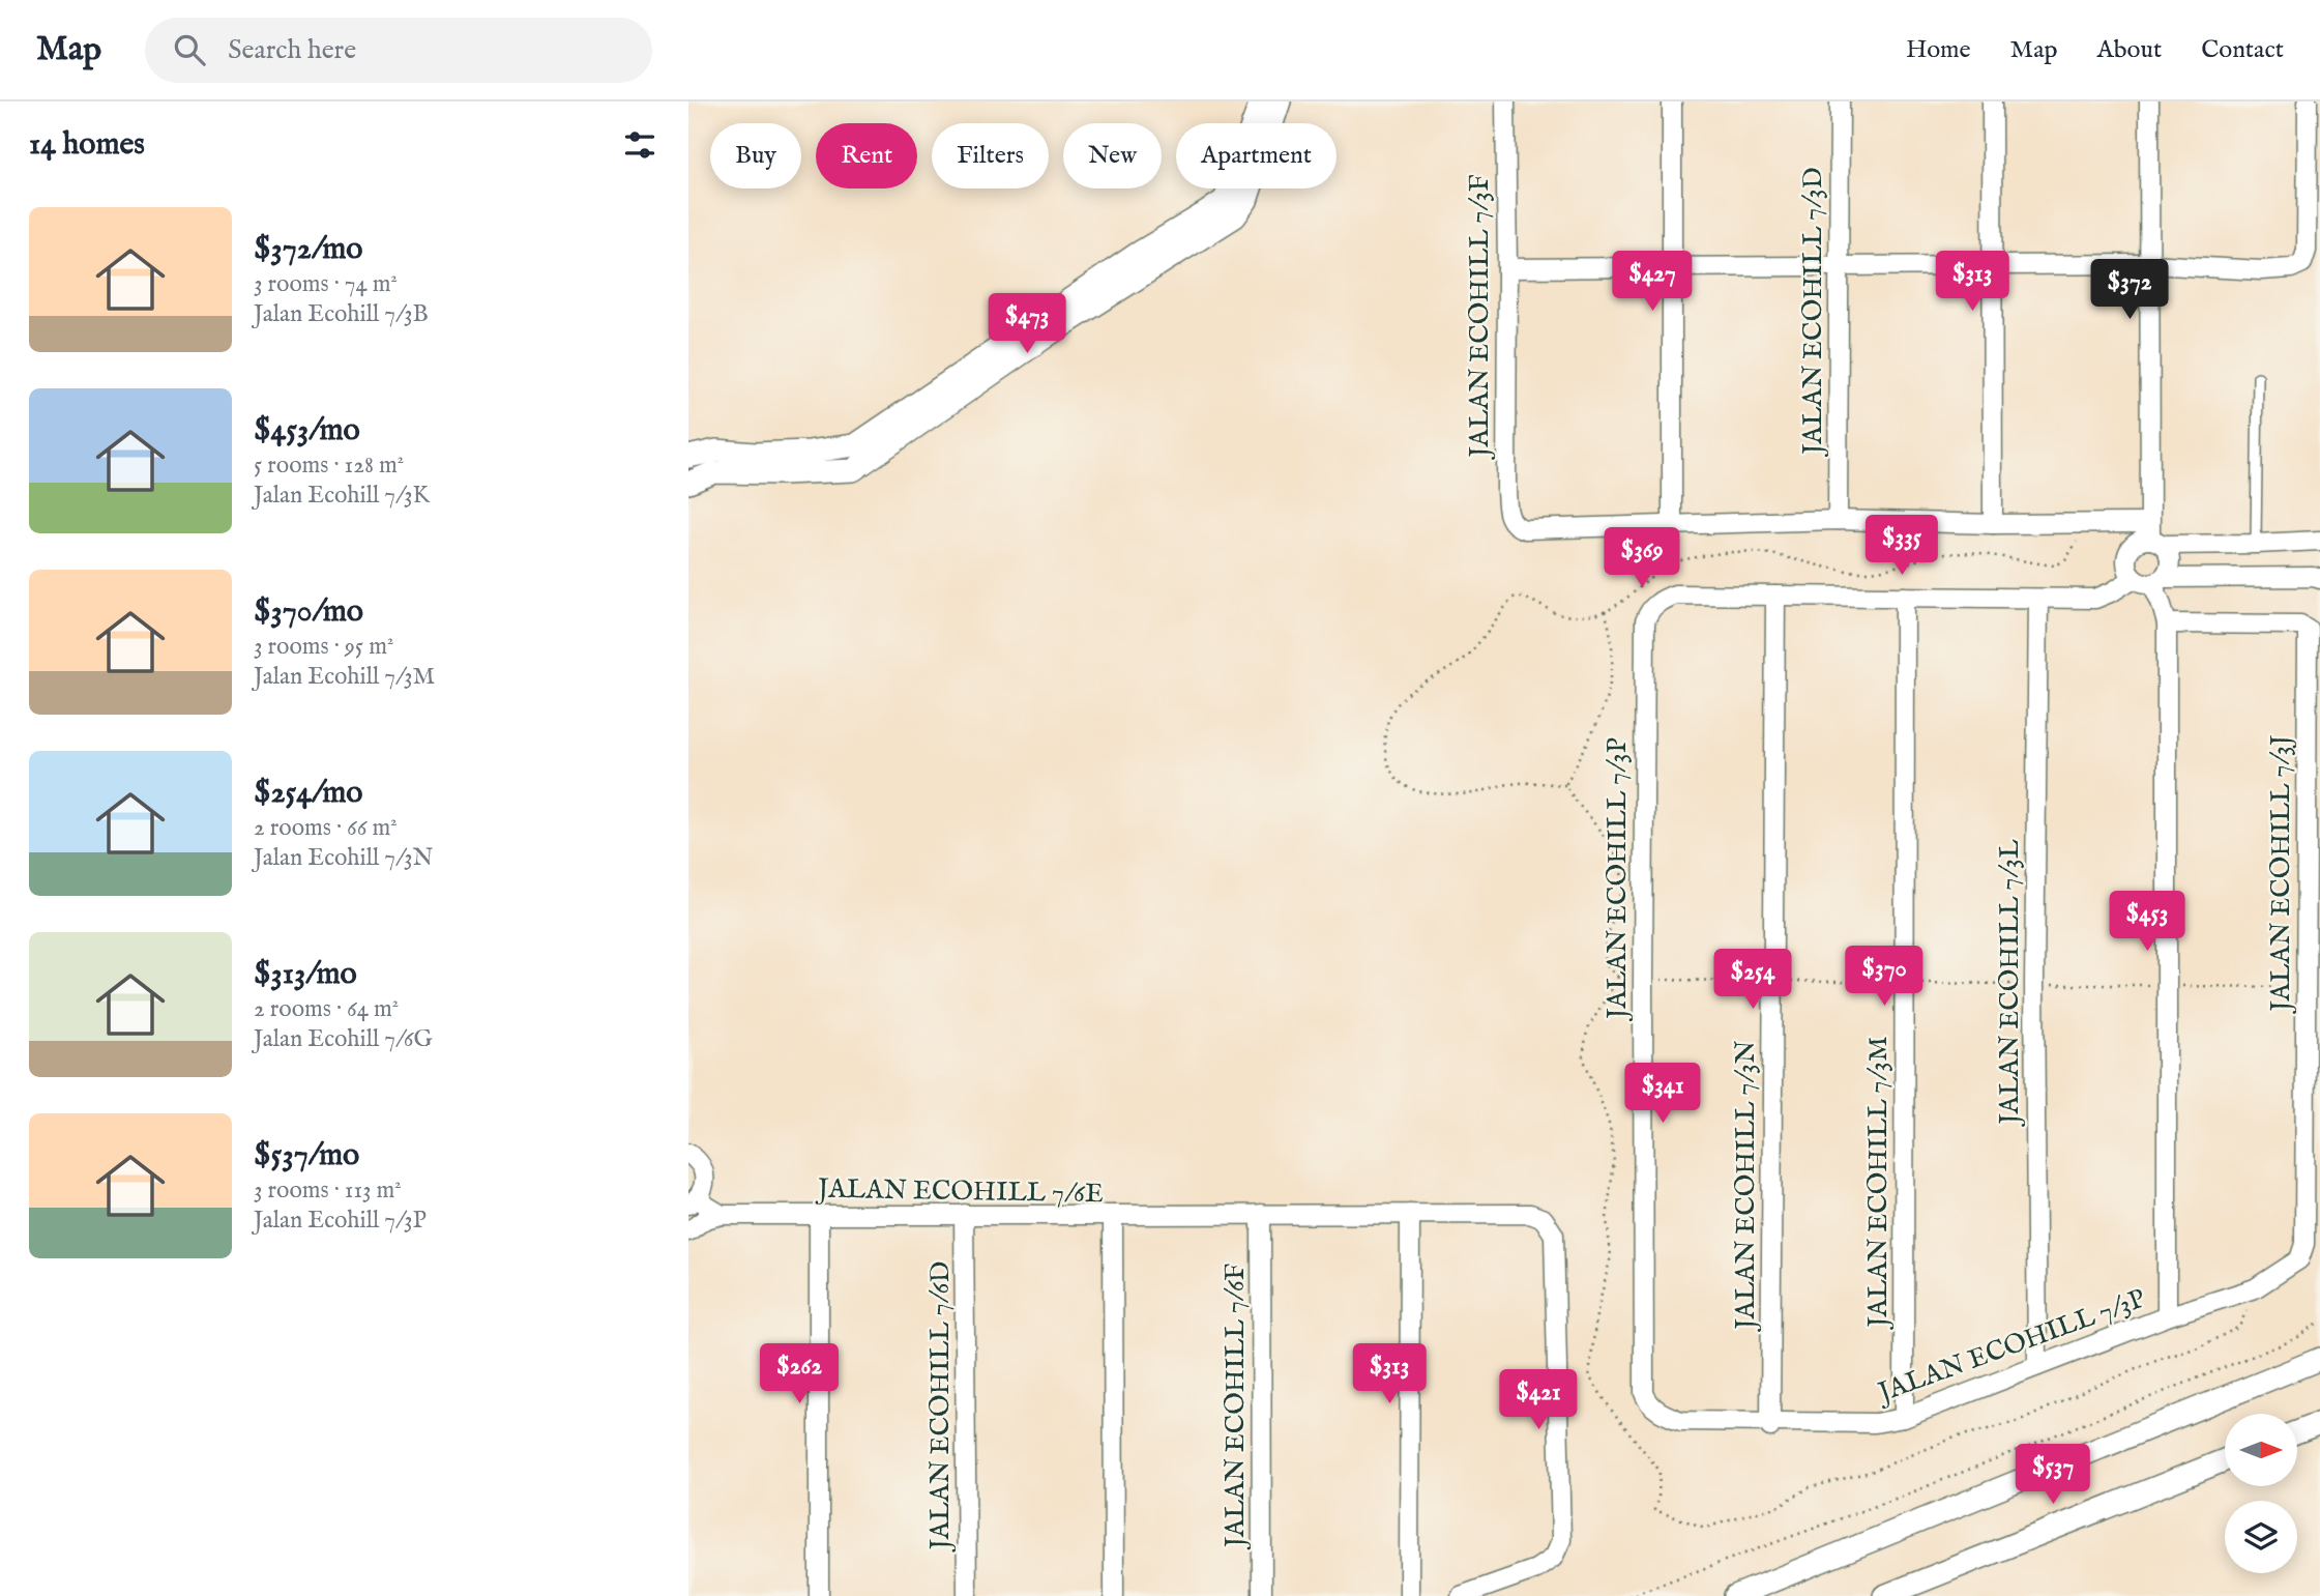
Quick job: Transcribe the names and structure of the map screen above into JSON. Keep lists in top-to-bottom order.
{
  "streets": {
    "street": [
      "JALAN ECOHILL 7/3D",
      "JALAN ECOHILL 7/3F",
      "JALAN ECOHILL 7/3J",
      "JALAN ECOHILL 7/3P",
      "JALAN ECOHILL 7/3L",
      "JALAN ECOHILL 7/3M",
      "JALAN ECOHILL 7/3N",
      "JALAN ECOHILL 7/6E",
      "JALAN ECOHILL 7/6D",
      "JALAN ECOHILL 7/6F"
    ]
  },
  "crossings": [
    ["JALAN ECOHILL 7/3J", "JALAN ECOHILL 7/3P"],
    ["JALAN ECOHILL 7/3P", "JALAN ECOHILL 7/3L"],
    ["JALAN ECOHILL 7/3P", "JALAN ECOHILL 7/3M"],
    ["JALAN ECOHILL 7/3P", "JALAN ECOHILL 7/3N"],
    ["JALAN ECOHILL 7/6E", "JALAN ECOHILL 7/6D"]
  ],
  "north": "right",
  "page": {
    "header": "Map",
    "search": "Search here",
    "nav": [
      "Home",
      "Map",
      "About",
      "Contact"
    ],
    "heading": "14 homes",
    "chip": [
      "Buy",
      "Rent",
      "Filters",
      "New",
      "Apartment"
    ],
    "list": [
      {
        "name": "$372/mo",
        "note": "3 rooms · 74 m² · Jalan Ecohill 7/3B"
      },
      {
        "name": "$453/mo",
        "note": "5 rooms · 128 m² · Jalan Ecohill 7/3K"
      },
      {
        "name": "$370/mo",
        "note": "3 rooms · 95 m² · Jalan Ecohill 7/3M"
      },
      {
        "name": "$254/mo",
        "note": "2 rooms · 66 m² · Jalan Ecohill 7/3N"
      },
      {
        "name": "$313/mo",
        "note": "2 rooms · 64 m² · Jalan Ecohill 7/6G"
      },
      {
        "name": "$537/mo",
        "note": "3 rooms · 113 m² · Jalan Ecohill 7/3P"
      }
    ],
    "price": [
      "$427",
      "$313",
      "$372",
      "$473",
      "$335",
      "$369",
      "$453",
      "$370",
      "$254",
      "$341",
      "$262",
      "$313",
      "$421",
      "$537"
    ]
  }
}
